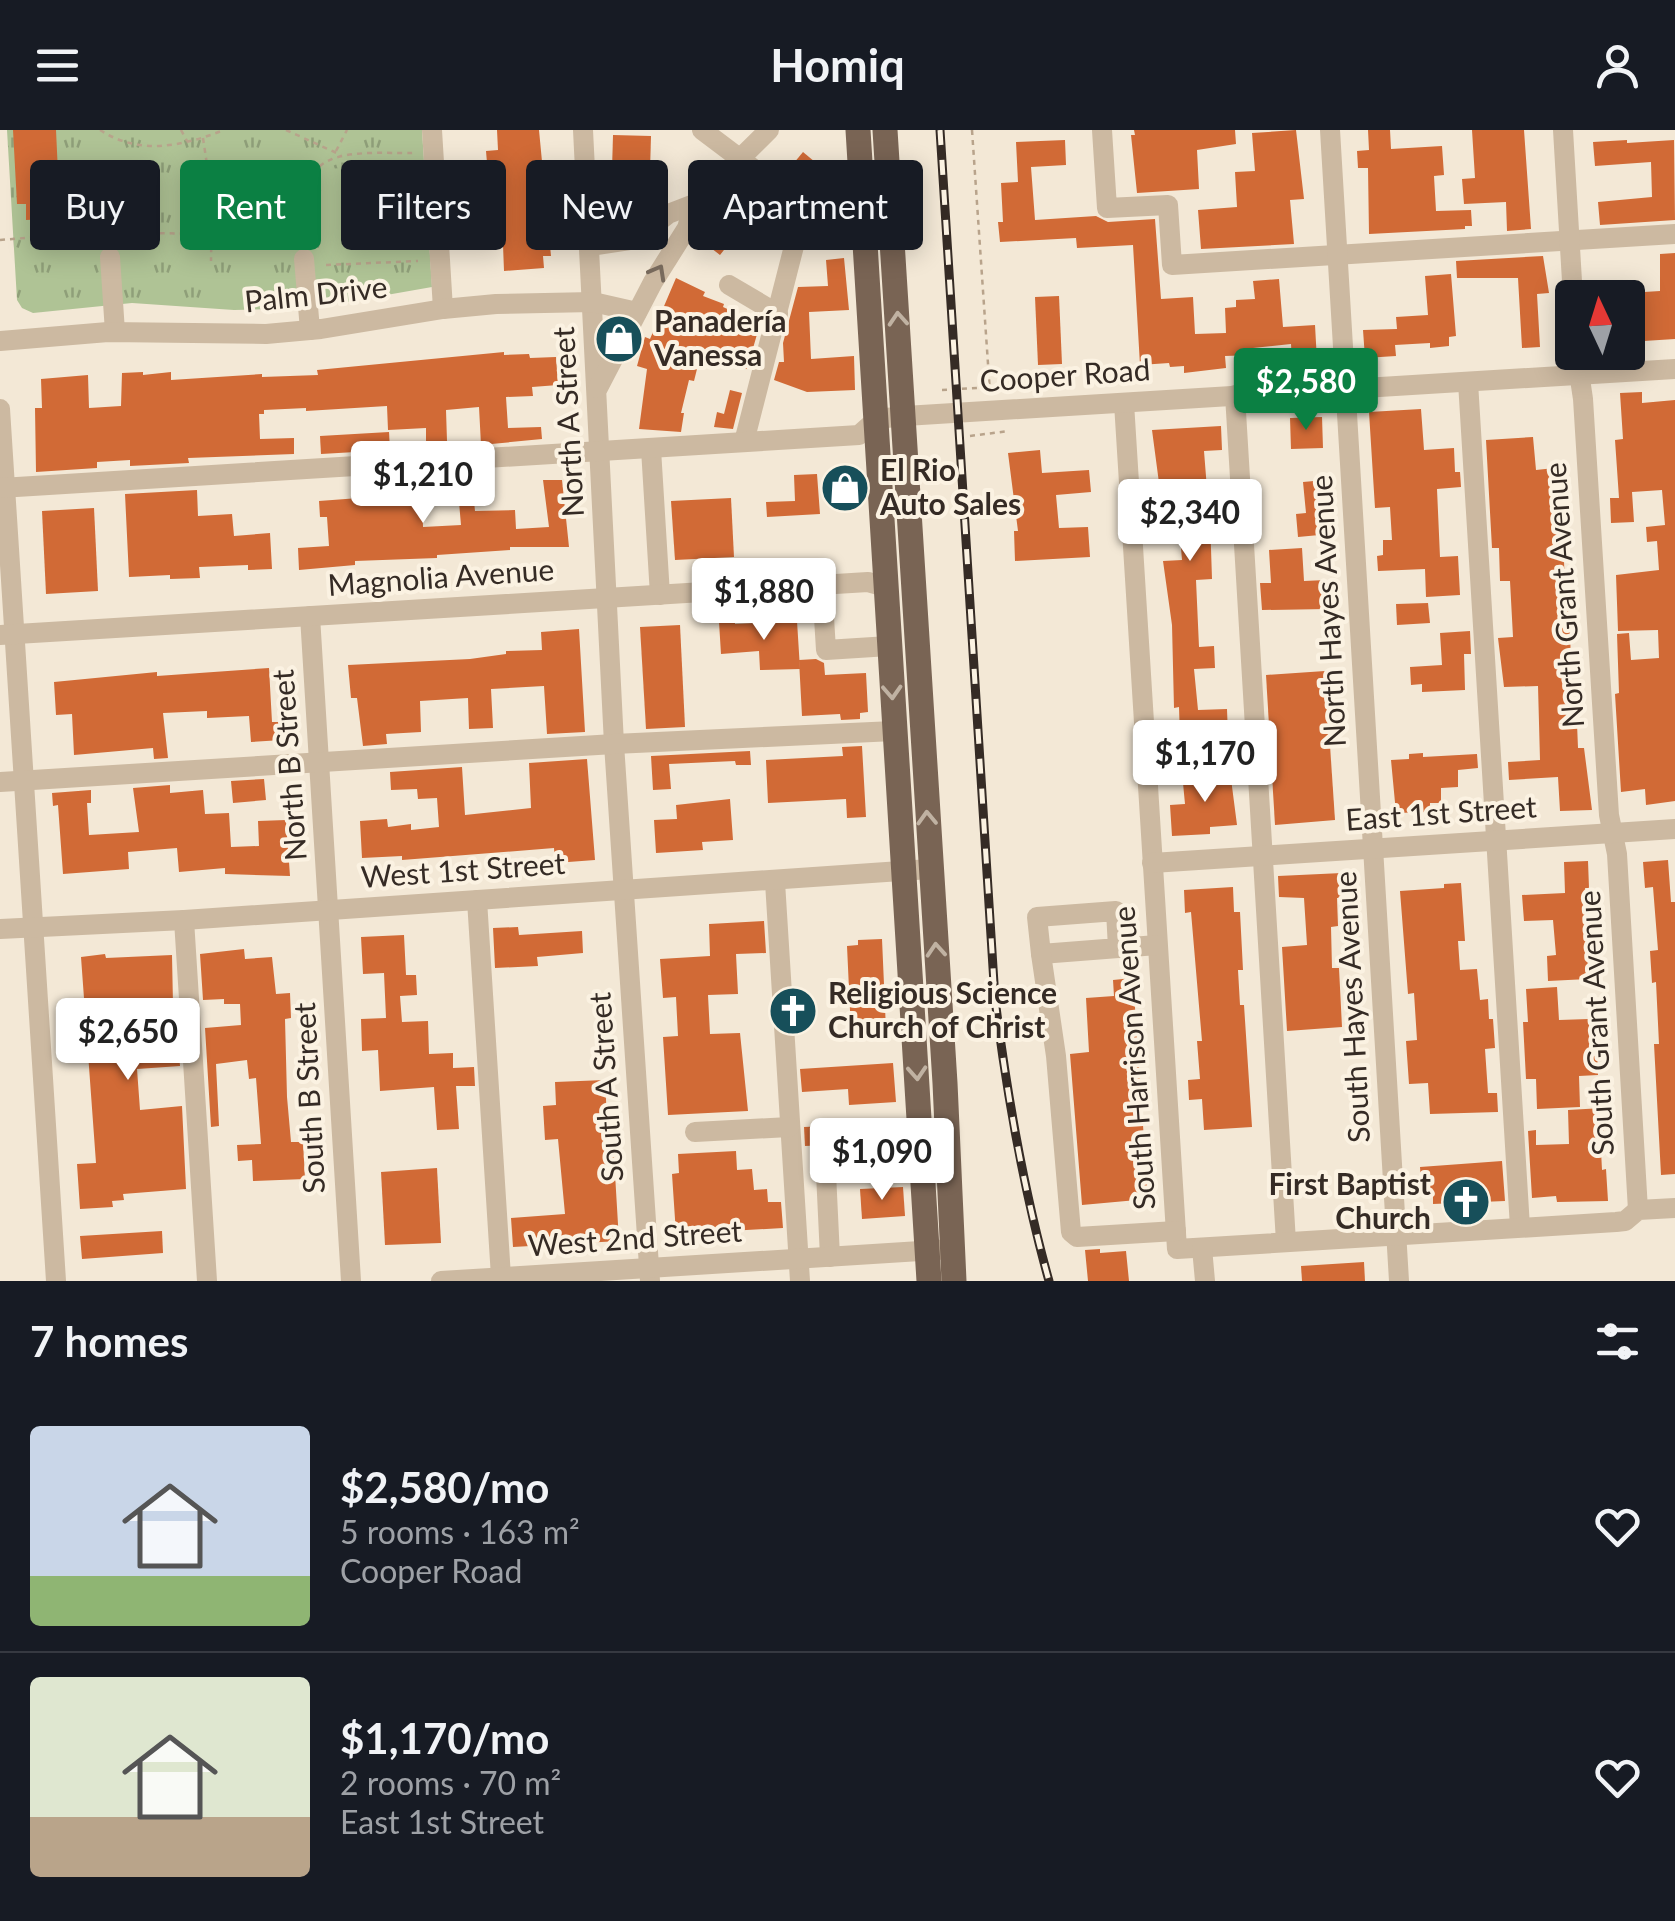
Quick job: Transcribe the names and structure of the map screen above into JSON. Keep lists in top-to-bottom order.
{
  "streets": {
    "street": [
      "Palm Drive",
      "Cooper Road",
      "North A Street",
      "Magnolia Avenue",
      "North Grant Avenue",
      "North Hayes Avenue",
      "North B Street",
      "East 1st Street",
      "West 1st Street",
      "South Hayes Avenue",
      "South Grant Avenue",
      "South Harrison Avenue",
      "South A Street",
      "South B Street",
      "West 2nd Street"
    ]
  },
  "crossings": [
    ["Palm Drive", "North A Street"],
    ["Cooper Road", "North A Street"],
    ["Cooper Road", "North Grant Avenue"],
    ["Cooper Road", "North Hayes Avenue"],
    ["Cooper Road", "South Harrison Avenue"],
    ["North A Street", "Magnolia Avenue"],
    ["North A Street", "West 1st Street"],
    ["North A Street", "South A Street"],
    ["Magnolia Avenue", "North B Street"],
    ["North Grant Avenue", "East 1st Street"],
    ["North Grant Avenue", "South Grant Avenue"],
    ["North Hayes Avenue", "East 1st Street"],
    ["North Hayes Avenue", "South Hayes Avenue"],
    ["North B Street", "West 1st Street"],
    ["North B Street", "South B Street"],
    ["East 1st Street", "South Hayes Avenue"],
    ["East 1st Street", "South Grant Avenue"],
    ["East 1st Street", "South Harrison Avenue"],
    ["West 1st Street", "South A Street"],
    ["West 1st Street", "South B Street"],
    ["South A Street", "West 2nd Street"]
  ],
  "places": {
    "shop": ["Panadería Vanessa", "El Rio Auto Sales"],
    "church": ["Religious Science Church of Christ", "First Baptist Church"]
  },
  "north": "top",
  "page": {
    "header": "Homiq",
    "chip": [
      "Buy",
      "Rent",
      "Filters",
      "New",
      "Apartment"
    ],
    "price": [
      "$2,580",
      "$1,210",
      "$2,340",
      "$1,880",
      "$1,170",
      "$2,650",
      "$1,090"
    ],
    "heading": "7 homes",
    "list": [
      {
        "name": "$2,580/mo",
        "note": "5 rooms · 163 m² · Cooper Road"
      },
      {
        "name": "$1,170/mo",
        "note": "2 rooms · 70 m² · East 1st Street"
      }
    ]
  }
}
